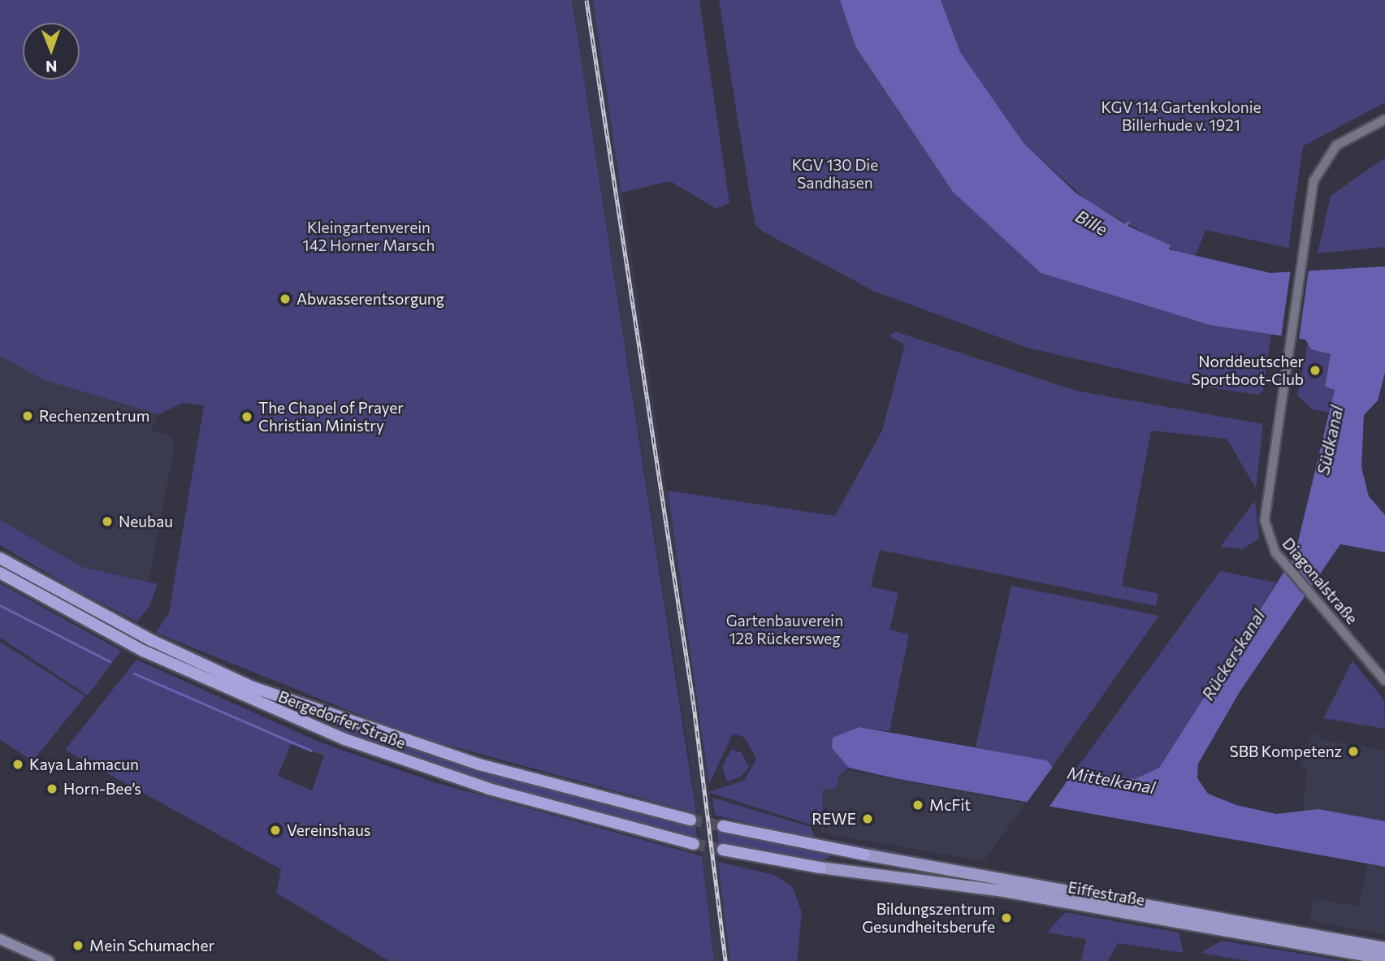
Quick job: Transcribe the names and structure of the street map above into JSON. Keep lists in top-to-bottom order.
{
  "streets": {
    "highway": ["Bergedorfer Straße"],
    "main road": ["Eiffestraße"],
    "street": ["Diagonalstraße"]
  },
  "water": [
    "Bille",
    "Südkanal",
    "Rückerskanal",
    "Mittelkanal"
  ],
  "parks": [
    "KGV 114 Gartenkolonie Billerhude v. 1921",
    "KGV 130 Die Sandhasen",
    "Kleingartenverein 142 Horner Marsch",
    "Gartenbauverein 128 Rückersweg"
  ],
  "places": [
    "Abwasserentsorgung",
    "Norddeutscher Sportboot-Club",
    "Rechenzentrum",
    "The Chapel of Prayer Christian Ministry",
    "Neubau",
    "SBB Kompetenz",
    "Kaya Lahmacun",
    "Horn-Bee’s",
    "McFit",
    "REWE",
    "Vereinshaus",
    "Bildungszentrum Gesundheitsberufe",
    "Mein Schumacher"
  ],
  "north": "bottom"
}
